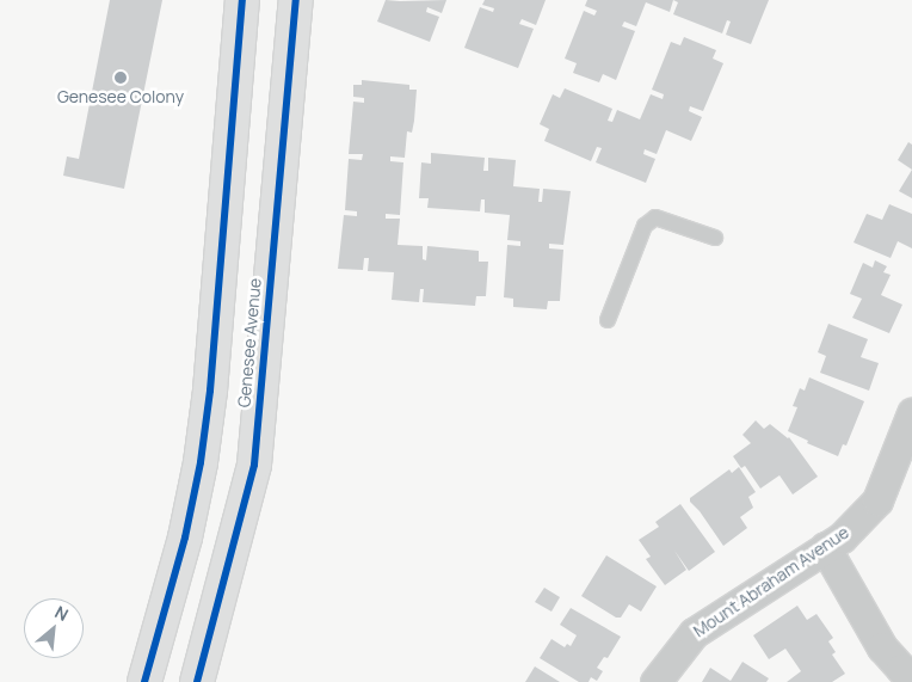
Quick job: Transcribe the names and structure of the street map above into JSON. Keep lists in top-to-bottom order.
{
  "streets": {
    "main road": ["Genesee Avenue"],
    "street": ["Mount Abraham Avenue"]
  },
  "places": ["Genesee Colony"],
  "north": "top right"
}
